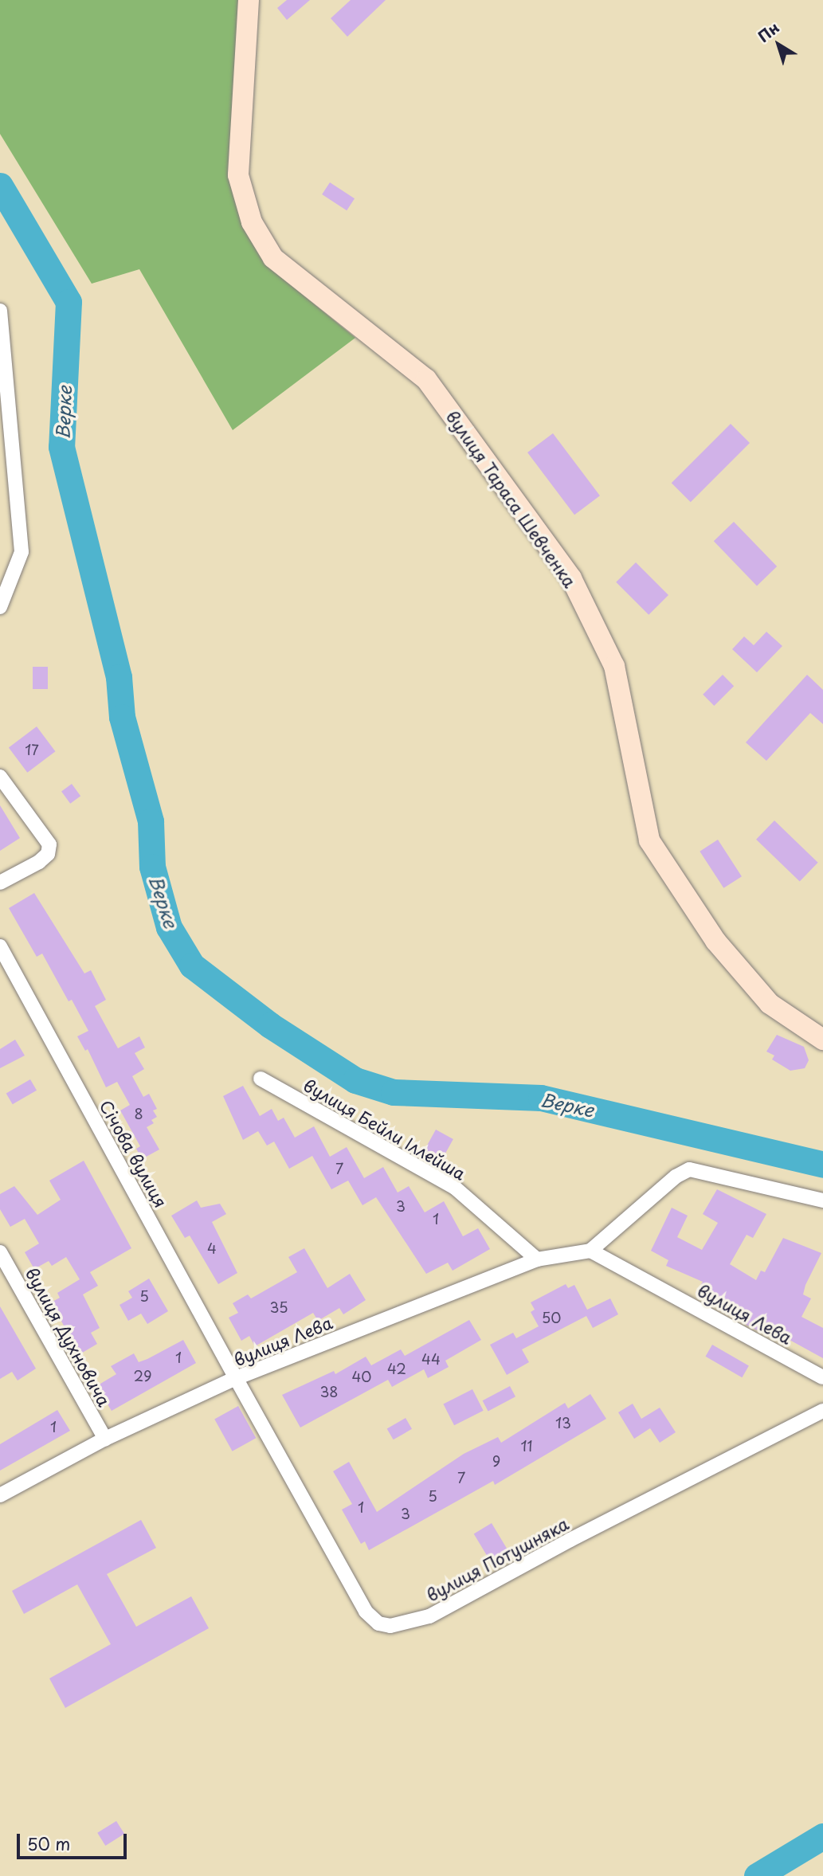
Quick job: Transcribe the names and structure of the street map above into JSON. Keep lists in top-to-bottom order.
{
  "streets": {
    "street": [
      "вулиця Тараса Шевченка",
      "вулиця Бейли Іллейша",
      "Січова вулиця",
      "вулиця Лева",
      "вулиця Духновича",
      "вулиця Потушняка"
    ]
  },
  "crossings": [
    ["вулиця Бейли Іллейша", "вулиця Лева"],
    ["Січова вулиця", "вулиця Лева"],
    ["Січова вулиця", "вулиця Потушняка"],
    ["вулиця Лева", "вулиця Духновича"],
    ["вулиця Лева", "вулиця Потушняка"]
  ],
  "water": ["Верке"],
  "house_numbers": [
    "17",
    "8",
    "7",
    "3",
    "1",
    "4",
    "5",
    "35",
    "50",
    "1",
    "44",
    "42",
    "29",
    "40",
    "38",
    "13",
    "1",
    "11",
    "9",
    "7",
    "5",
    "1",
    "3"
  ],
  "scale_bar": "50 m",
  "north": "top left"
}
